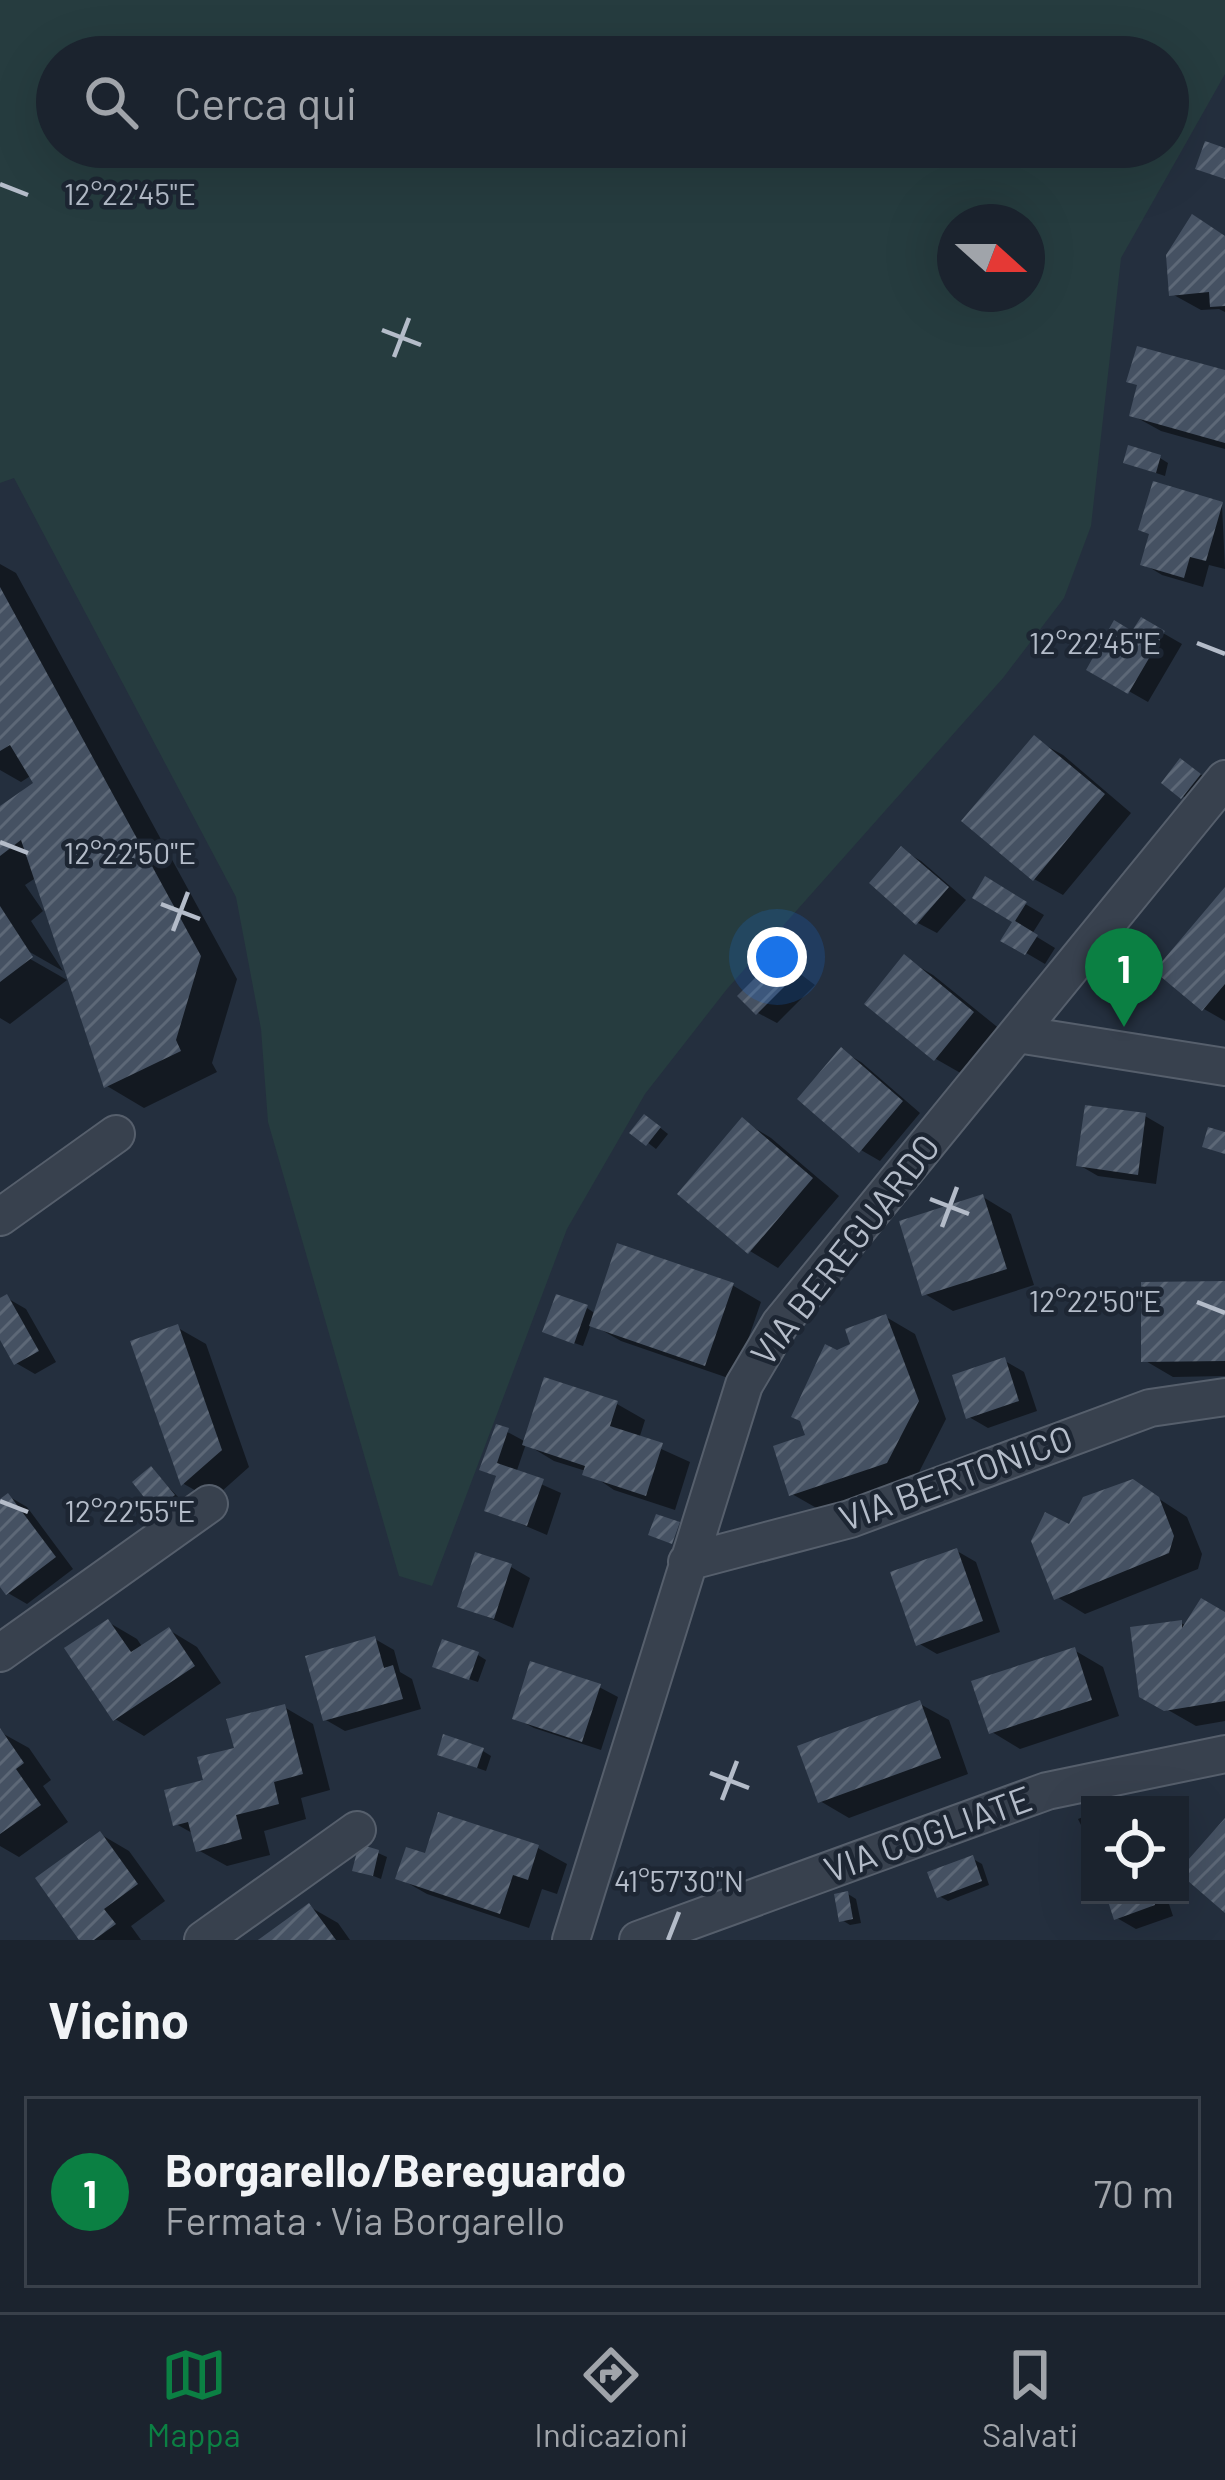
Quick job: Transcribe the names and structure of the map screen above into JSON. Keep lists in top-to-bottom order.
{
  "streets": {
    "street": ["VIA BEREGUARDO", "VIA BERTONICO", "VIA COGLIATE"]
  },
  "crossings": [
    ["VIA BEREGUARDO", "VIA BERTONICO"]
  ],
  "north": "right",
  "page": {
    "search": "Cerca qui",
    "pins": "1",
    "heading": "Vicino",
    "list": [
      {
        "mark": "1",
        "name": "Borgarello/Bereguardo",
        "note": "Fermata · Via Borgarello",
        "value": "70 m"
      }
    ],
    "nav": ["Mappa", "Indicazioni", "Salvati"]
  },
  "coordinates": [
    "12°22'45\"E",
    "12°22'50\"E",
    "12°22'55\"E",
    "41°57'30\"N"
  ]
}
